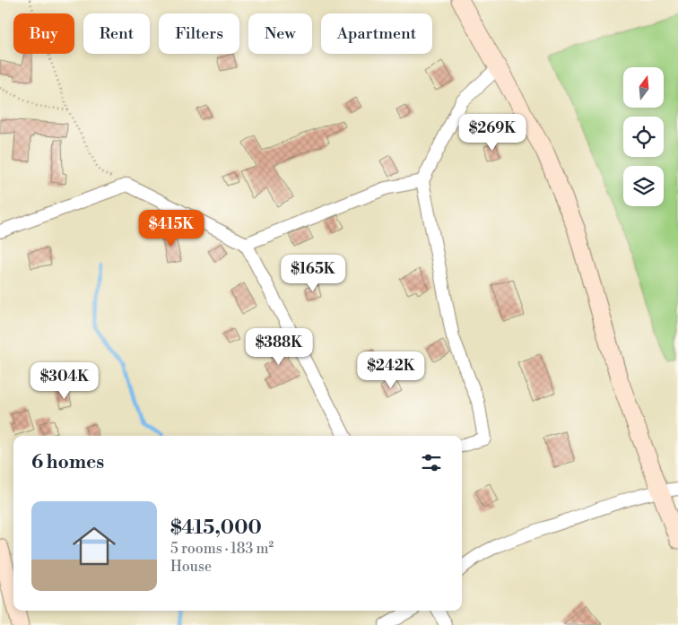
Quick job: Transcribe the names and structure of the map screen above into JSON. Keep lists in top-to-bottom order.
{
  "north": "top",
  "page": {
    "chip": [
      "Buy",
      "Rent",
      "Filters",
      "New",
      "Apartment"
    ],
    "price": [
      "$269K",
      "$415K",
      "$165K",
      "$388K",
      "$242K",
      "$304K"
    ],
    "heading": "6 homes",
    "list": [
      {
        "name": "$415,000",
        "note": "5 rooms · 183 m² · House"
      }
    ]
  }
}
